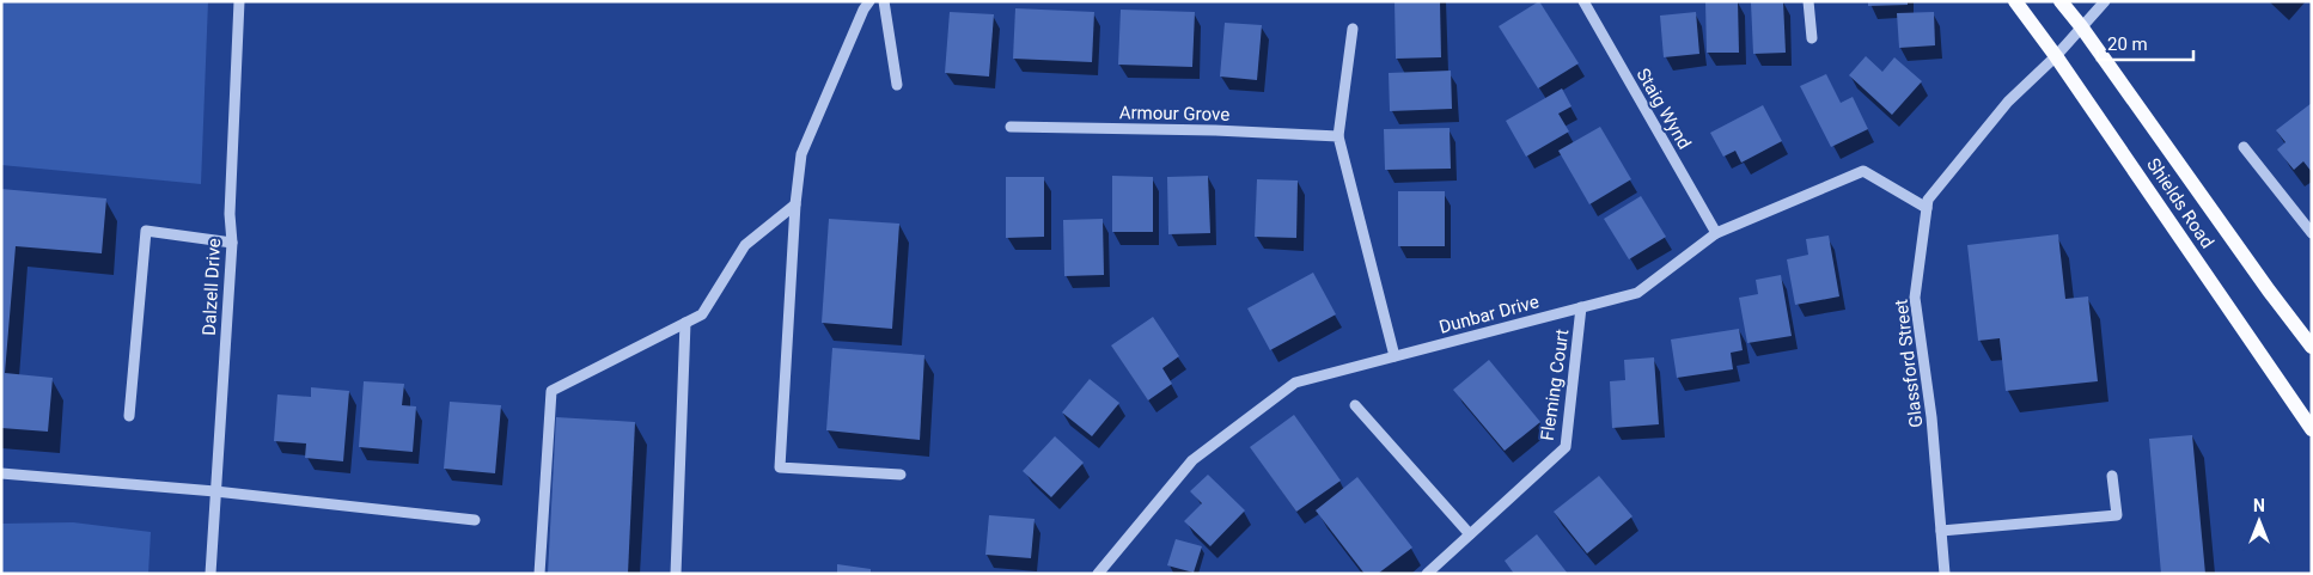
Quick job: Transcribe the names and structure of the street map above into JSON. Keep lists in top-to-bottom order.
{
  "streets": {
    "main road": ["Shields Road"],
    "street": [
      "Staig Wynd",
      "Armour Grove",
      "Dalzell Drive",
      "Dunbar Drive",
      "Glassford Street",
      "Fleming Court"
    ]
  },
  "crossings": [
    ["Staig Wynd", "Dunbar Drive"],
    ["Shields Road", "Glassford Street"],
    ["Dunbar Drive", "Glassford Street"],
    ["Dunbar Drive", "Fleming Court"]
  ],
  "scale_bar": "20 m",
  "north": "top"
}
